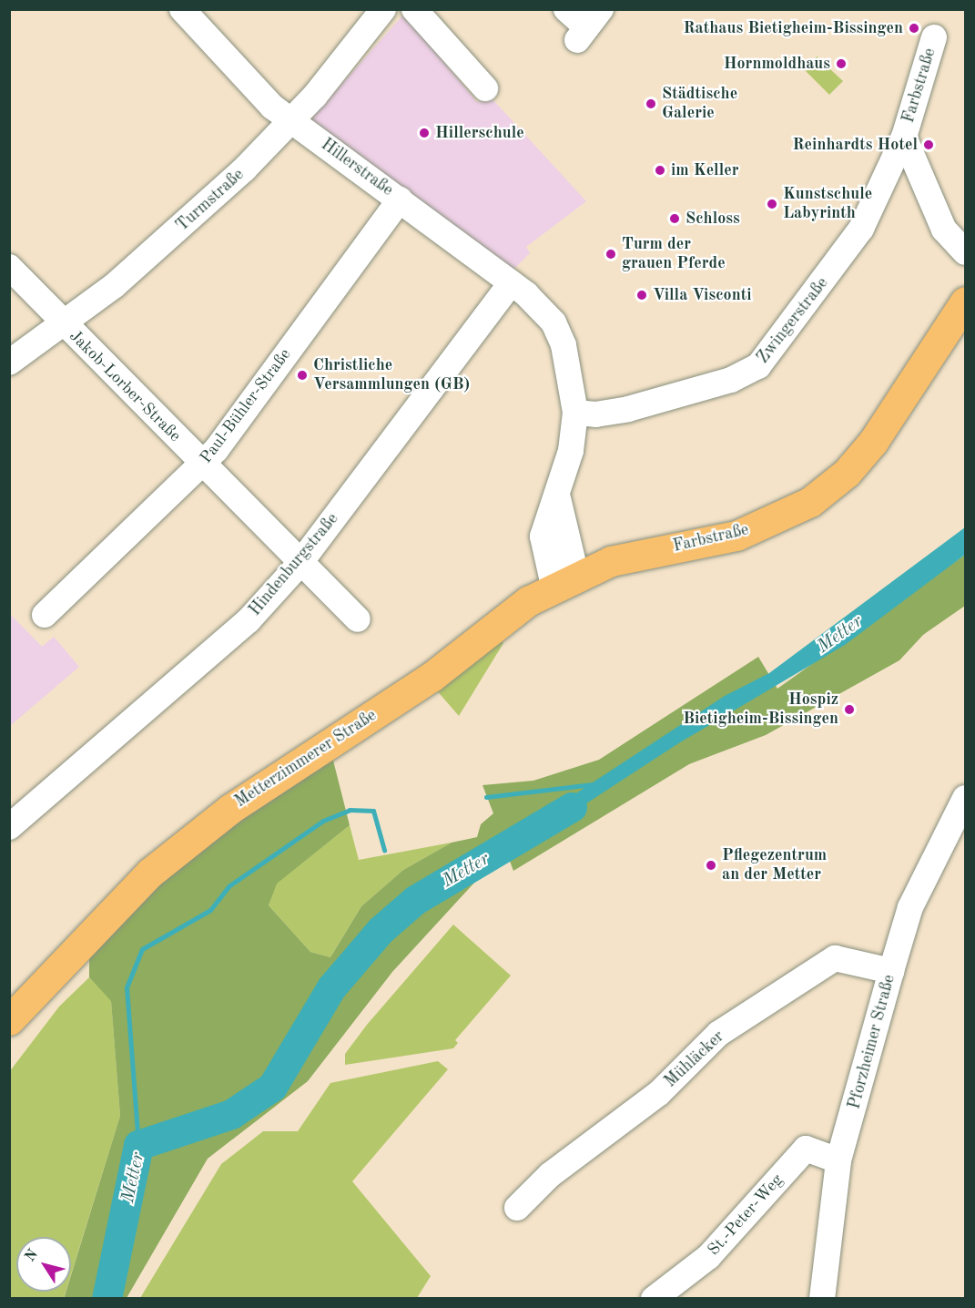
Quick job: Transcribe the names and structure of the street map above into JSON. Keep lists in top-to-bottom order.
{
  "streets": {
    "main road": ["Farbstraße", "Metterzimmerer Straße"],
    "street": [
      "Hillerstraße",
      "Turmstraße",
      "Zwingerstraße",
      "Jakob-Lorber-Straße",
      "Paul-Bühler-Straße",
      "Hindenburgstraße",
      "Pforzheimer Straße",
      "Mühläcker",
      "St.-Peter-Weg"
    ]
  },
  "crossings": [
    ["Farbstraße", "Zwingerstraße"],
    ["Farbstraße", "Metterzimmerer Straße"],
    ["Hillerstraße", "Turmstraße"],
    ["Hillerstraße", "Zwingerstraße"],
    ["Hillerstraße", "Paul-Bühler-Straße"],
    ["Hillerstraße", "Hindenburgstraße"],
    ["Turmstraße", "Jakob-Lorber-Straße"],
    ["Jakob-Lorber-Straße", "Paul-Bühler-Straße"],
    ["Jakob-Lorber-Straße", "Hindenburgstraße"],
    ["Pforzheimer Straße", "Mühläcker"],
    ["Pforzheimer Straße", "St.-Peter-Weg"]
  ],
  "water": ["Metter"],
  "places": [
    "Rathaus Bietigheim-Bissingen",
    "Hornmoldhaus",
    "Städtische Galerie",
    "Hillerschule",
    "Reinhardts Hotel",
    "im Keller",
    "Kunstschule Labyrinth",
    "Schloss",
    "Turm der grauen Pferde",
    "Villa Visconti",
    "Christliche Versammlungen (GB)",
    "Hospiz Bietigheim-Bissingen",
    "Pflegezentrum an der Metter"
  ],
  "north": "top left"
}
